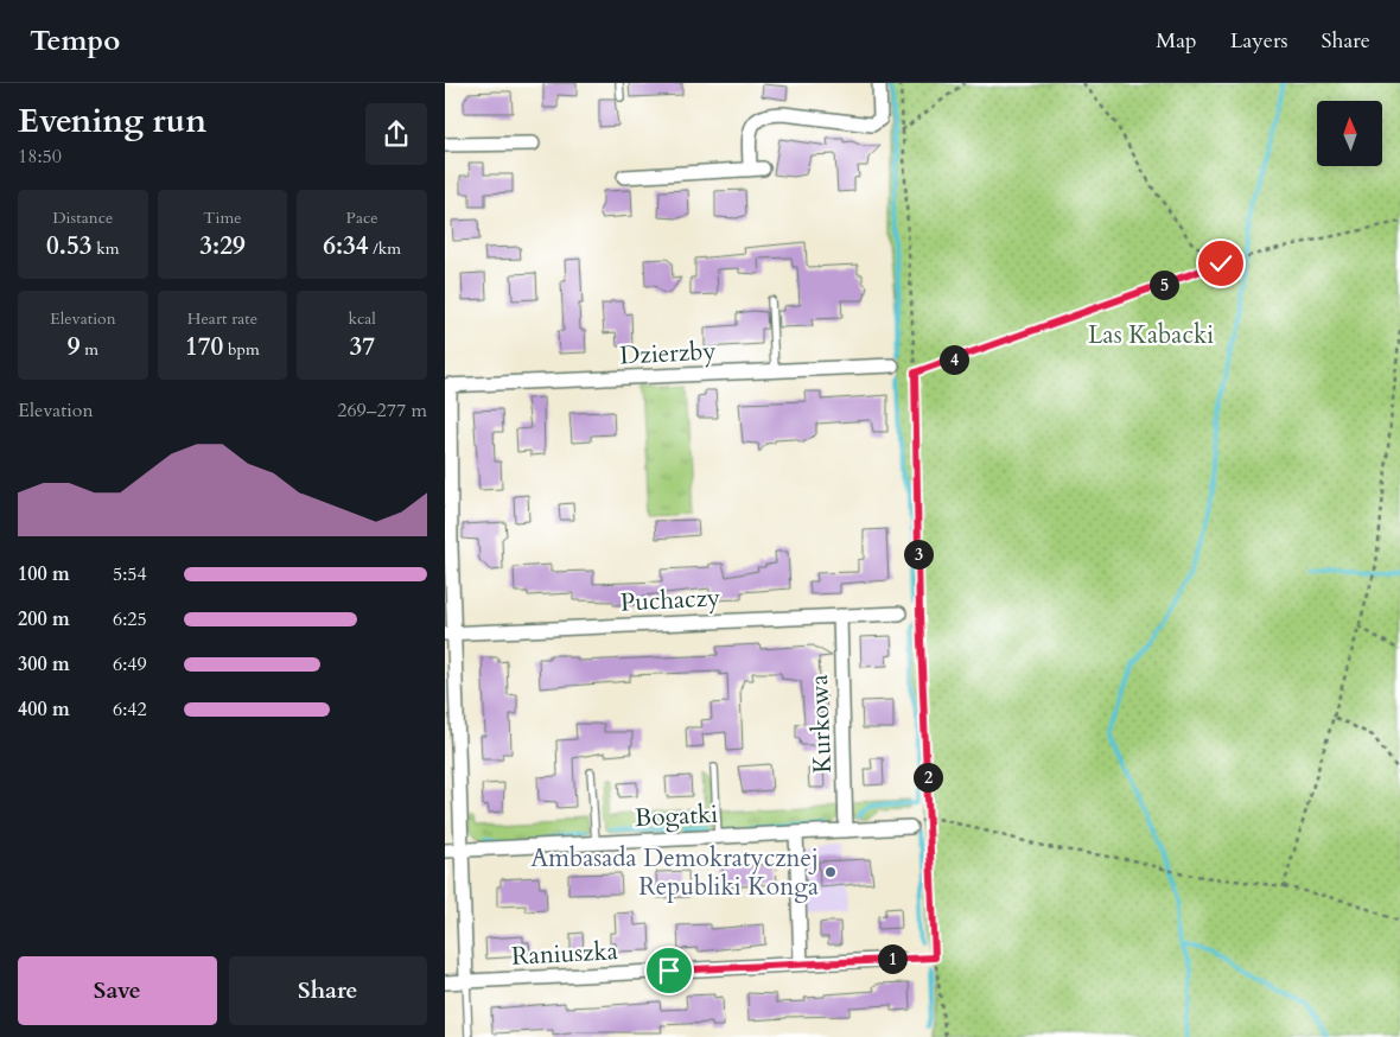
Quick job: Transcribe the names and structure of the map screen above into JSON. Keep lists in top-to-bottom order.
{
  "streets": {
    "street": [
      "Dzierzby",
      "Puchaczy",
      "Kurkowa",
      "Bogatki",
      "Raniuszka"
    ]
  },
  "crossings": [
    ["Puchaczy", "Kurkowa"],
    ["Kurkowa", "Bogatki"]
  ],
  "parks": ["Las Kabacki"],
  "places": ["Ambasada Demokratycznej Republiki Konga"],
  "north": "top",
  "page": {
    "header": "Tempo",
    "nav": ["Map", "Layers", "Share"],
    "heading": ["Evening run", "18:50"],
    "stats": [
      ["Distance", "0.53 km"],
      ["Time", "3:29"],
      ["Pace", "6:34 /km"],
      ["Elevation", "9 m"],
      ["Heart rate", "170 bpm"],
      ["kcal", "37"]
    ],
    "pins": [
      "5",
      "4",
      "3",
      "2",
      "1"
    ],
    "chart": ["Elevation", "269–277 m"],
    "list": [
      {
        "name": "100 m",
        "note": "5:54"
      },
      {
        "name": "200 m",
        "note": "6:25"
      },
      {
        "name": "300 m",
        "note": "6:49"
      },
      {
        "name": "400 m",
        "note": "6:42"
      }
    ],
    "buttons": ["Save", "Share"]
  }
}
